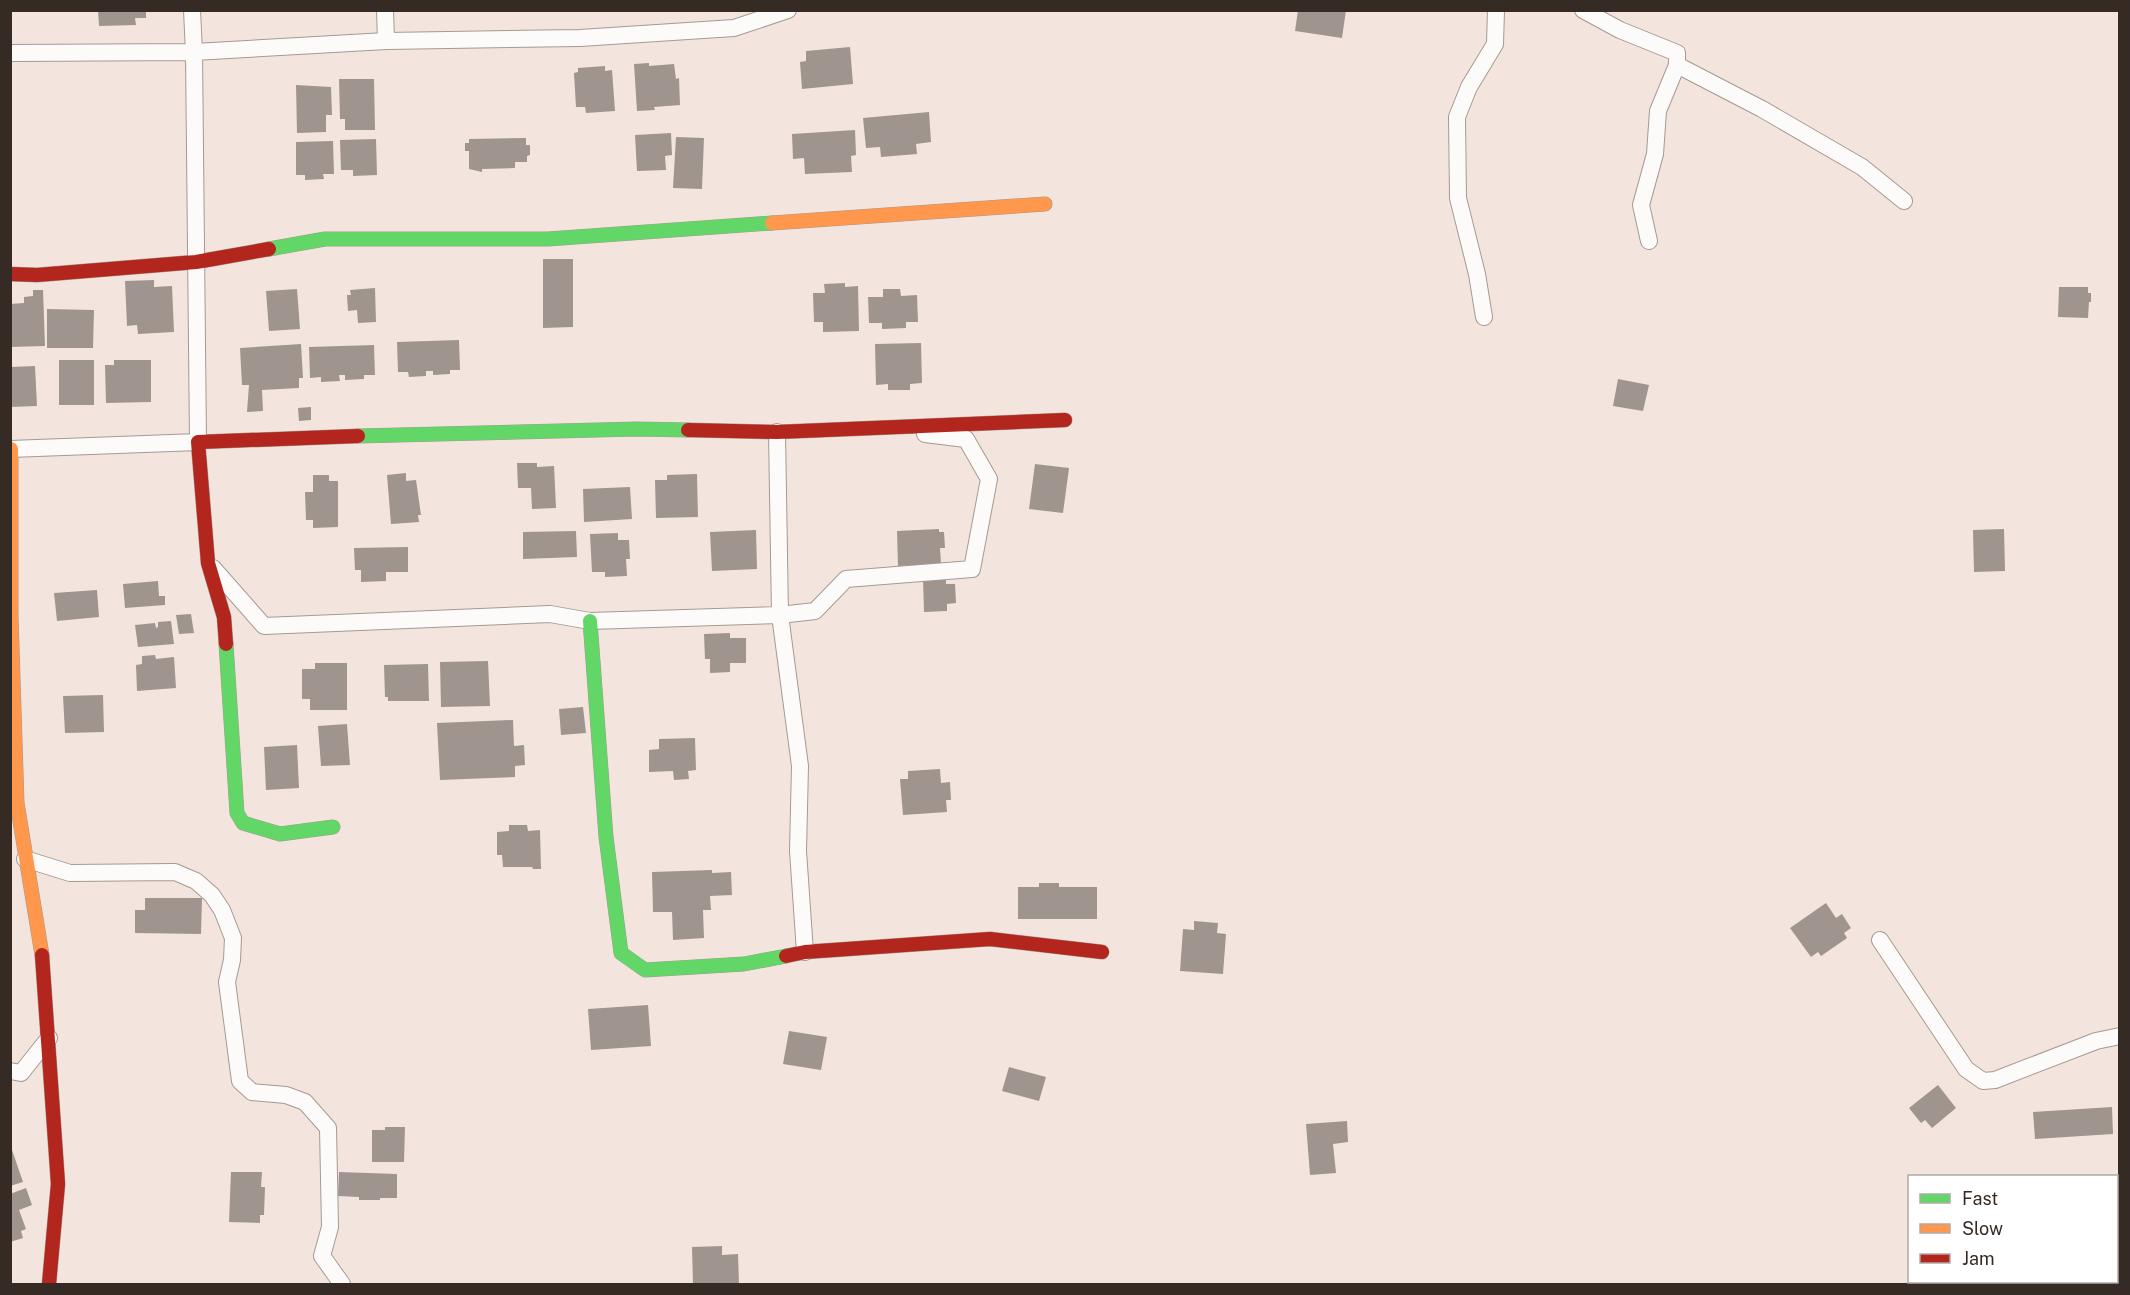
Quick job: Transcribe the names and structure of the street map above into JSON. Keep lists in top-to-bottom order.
{
  "legend": ["Fast", "Slow", "Jam"]
}
